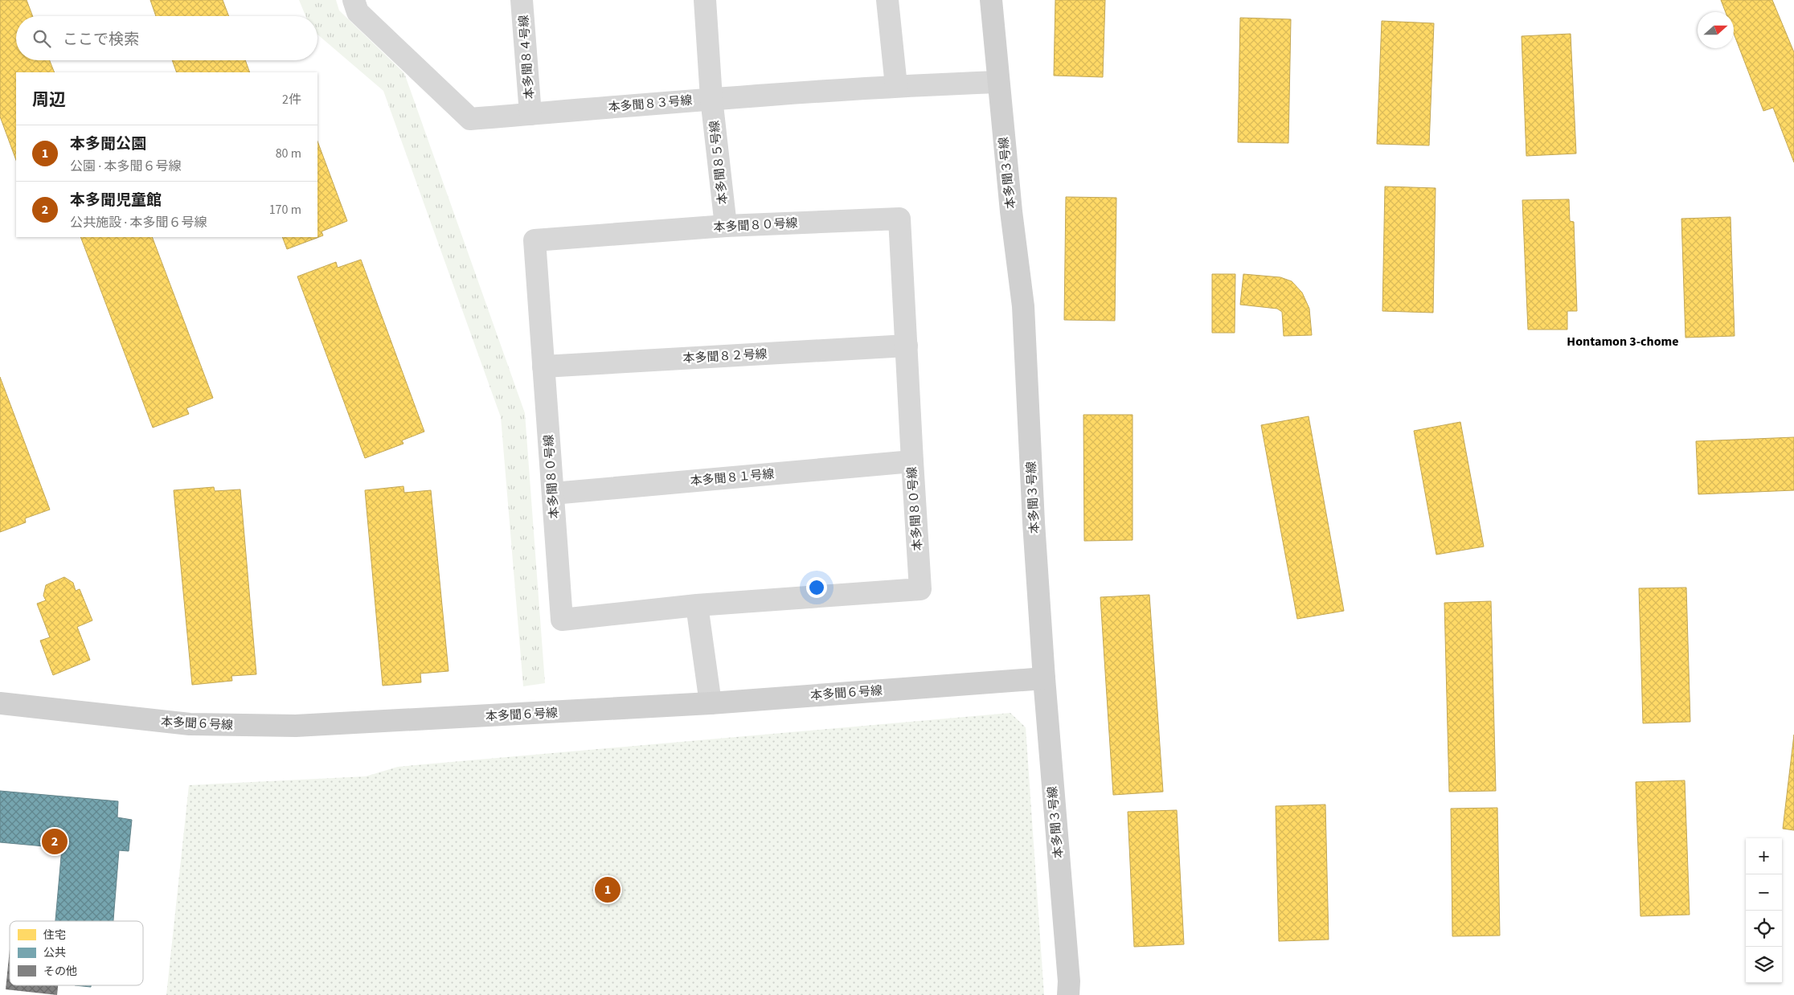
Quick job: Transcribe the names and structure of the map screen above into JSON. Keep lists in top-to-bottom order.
{
  "streets": {
    "street": [
      "本多聞８４号線",
      "本多聞８３号線",
      "本多聞８５号線",
      "本多聞３号線",
      "本多聞８０号線",
      "本多聞８２号線",
      "本多聞８１号線",
      "本多聞６号線"
    ]
  },
  "crossings": [
    ["本多聞８４号線", "本多聞８３号線"],
    ["本多聞８３号線", "本多聞８５号線"],
    ["本多聞８３号線", "本多聞３号線"],
    ["本多聞８５号線", "本多聞８０号線"],
    ["本多聞３号線", "本多聞６号線"],
    ["本多聞８０号線", "本多聞８２号線"],
    ["本多聞８０号線", "本多聞８１号線"]
  ],
  "districts": ["Hontamon 3-chome"],
  "legend": ["住宅", "公共", "その他"],
  "north": "right",
  "page": {
    "search": "ここで検索",
    "heading": ["周辺", "2件"],
    "list": [
      {
        "mark": "1",
        "name": "本多聞公園",
        "note": "公園 · 本多聞６号線",
        "value": "80 m"
      },
      {
        "mark": "2",
        "name": "本多聞児童館",
        "note": "公共施設 · 本多聞６号線",
        "value": "170 m"
      }
    ],
    "pins": ["2", "1"],
    "map_buttons": ["+", "−"]
  }
}
